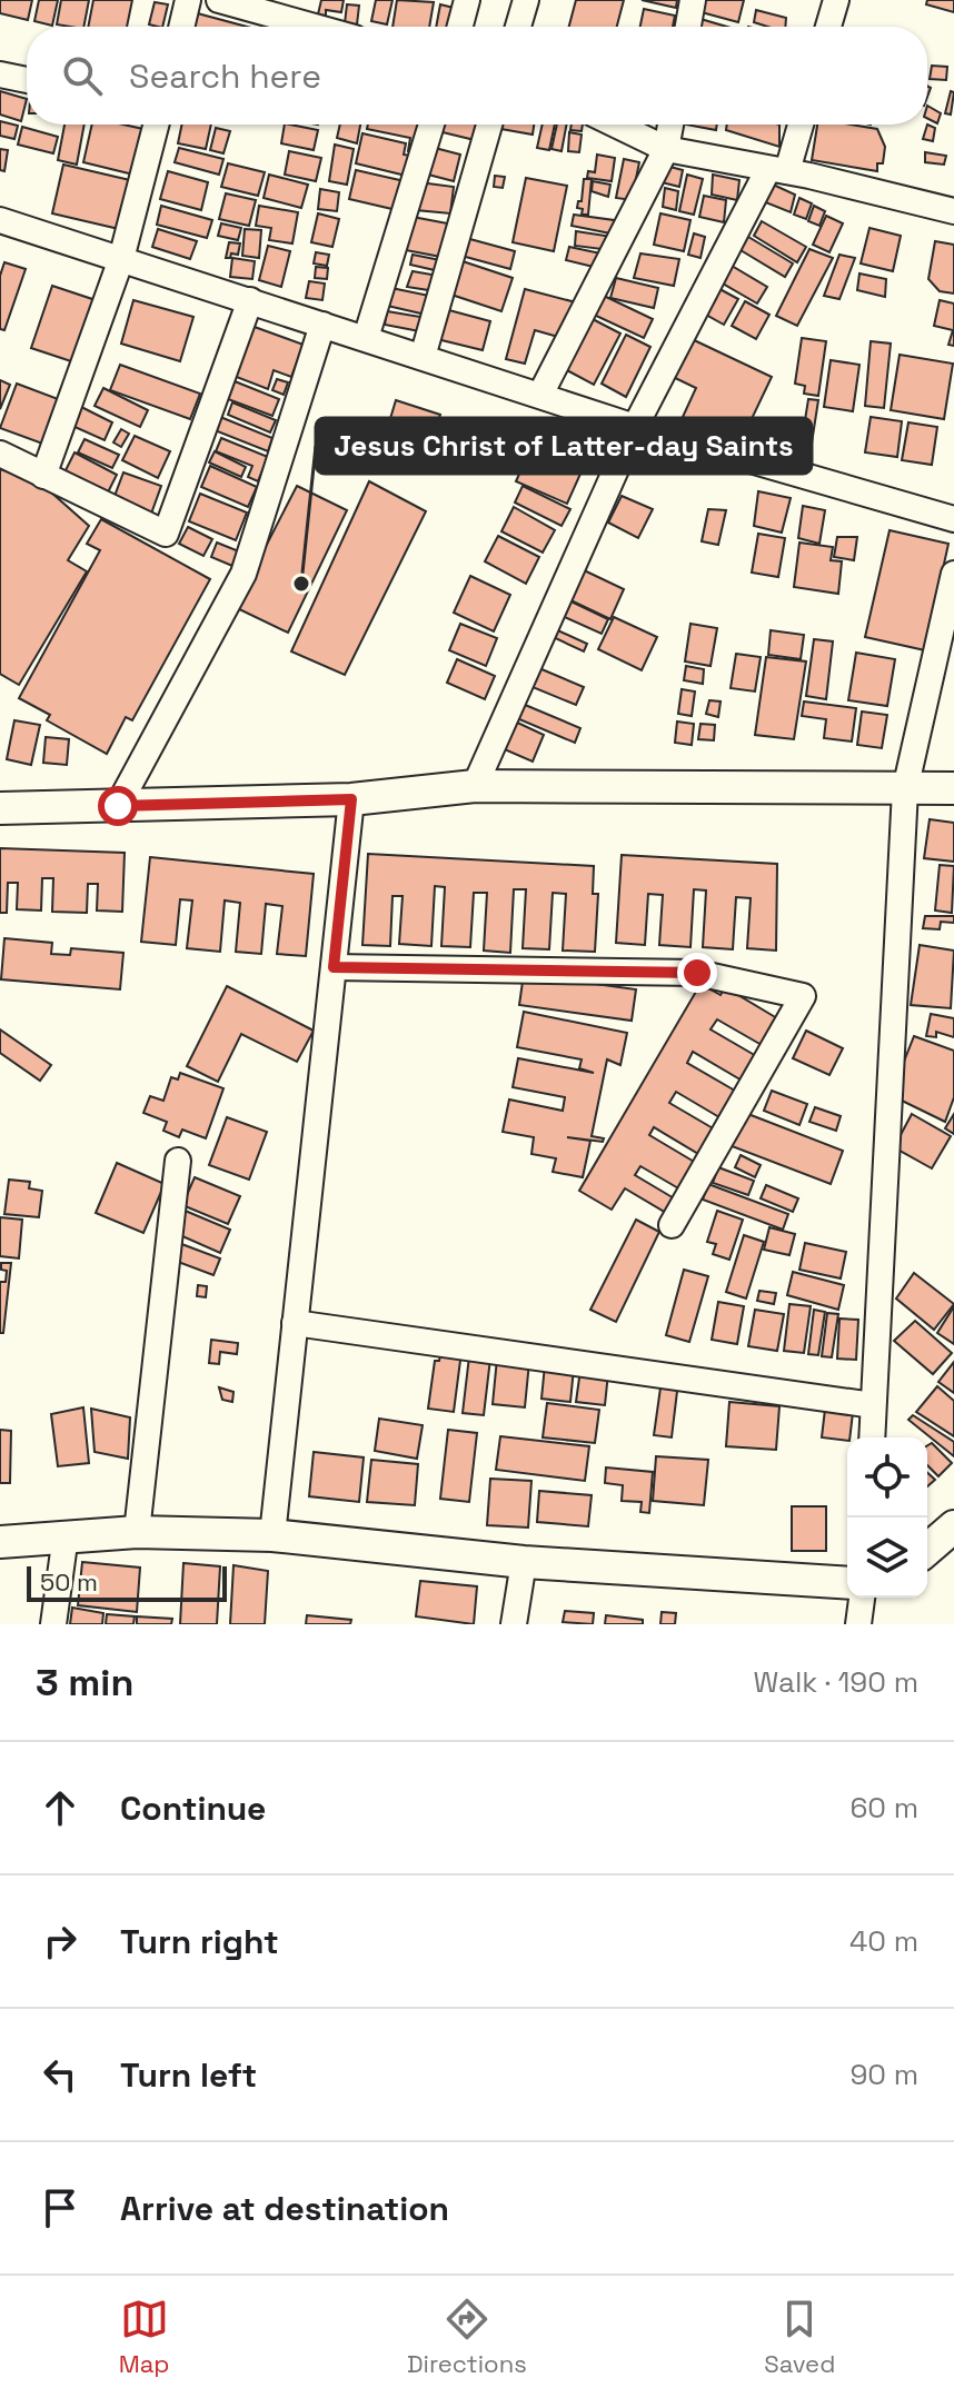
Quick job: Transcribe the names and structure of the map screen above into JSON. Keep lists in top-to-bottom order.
{
  "places": ["Jesus Christ of Latter-day Saints"],
  "scale_bar": "50 m",
  "page": {
    "search": "Search here",
    "scale": "50 m",
    "heading": ["3 min", "Walk · 190 m"],
    "list": [
      ["Continue", "60 m"],
      ["Turn right", "40 m"],
      ["Turn left", "90 m"],
      "Arrive at destination"
    ],
    "nav": ["Map", "Directions", "Saved"]
  }
}
